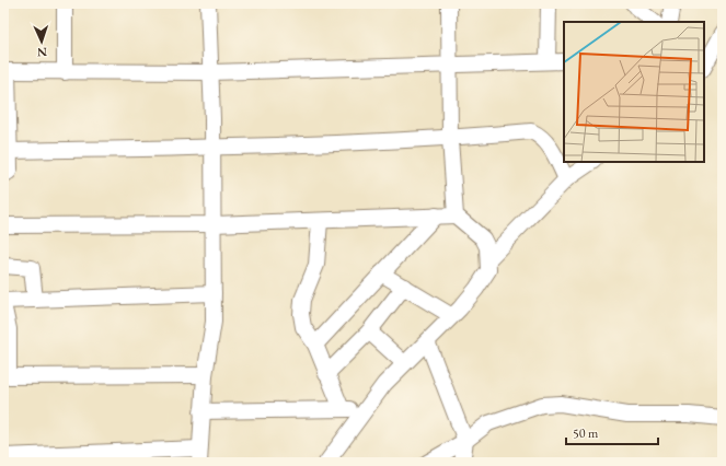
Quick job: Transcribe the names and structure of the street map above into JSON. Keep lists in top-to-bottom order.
{
  "scale_bar": "50 m",
  "north": "bottom"
}
